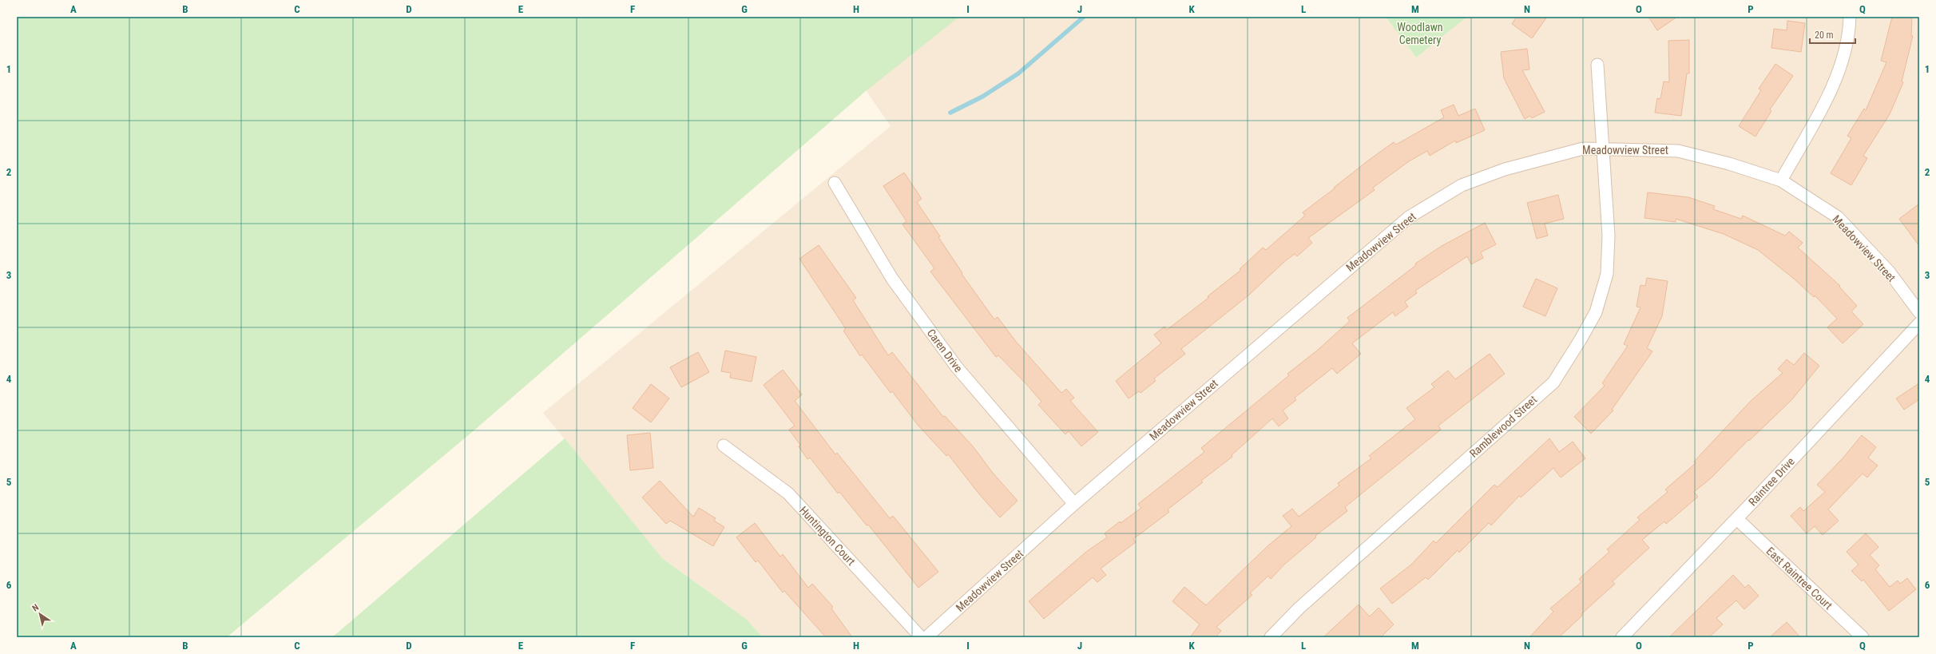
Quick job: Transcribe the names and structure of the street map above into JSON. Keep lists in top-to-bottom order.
{
  "streets": {
    "street": [
      "Meadowview Street",
      "Caren Drive",
      "Ramblewood Street",
      "Raintree Drive",
      "Huntington Court",
      "East Raintree Court"
    ]
  },
  "crossings": [
    ["Meadowview Street", "Caren Drive"],
    ["Meadowview Street", "Ramblewood Street"],
    ["Raintree Drive", "East Raintree Court"]
  ],
  "parks": ["Woodlawn Cemetery"],
  "scale_bar": "20 m",
  "north": "top left",
  "grid": {
    "columns": [
      "A",
      "B",
      "C",
      "D",
      "E",
      "F",
      "G",
      "H",
      "I",
      "J",
      "K",
      "L",
      "M",
      "N",
      "O",
      "P",
      "Q"
    ],
    "rows": [
      "1",
      "2",
      "3",
      "4",
      "5",
      "6"
    ]
  }
}
